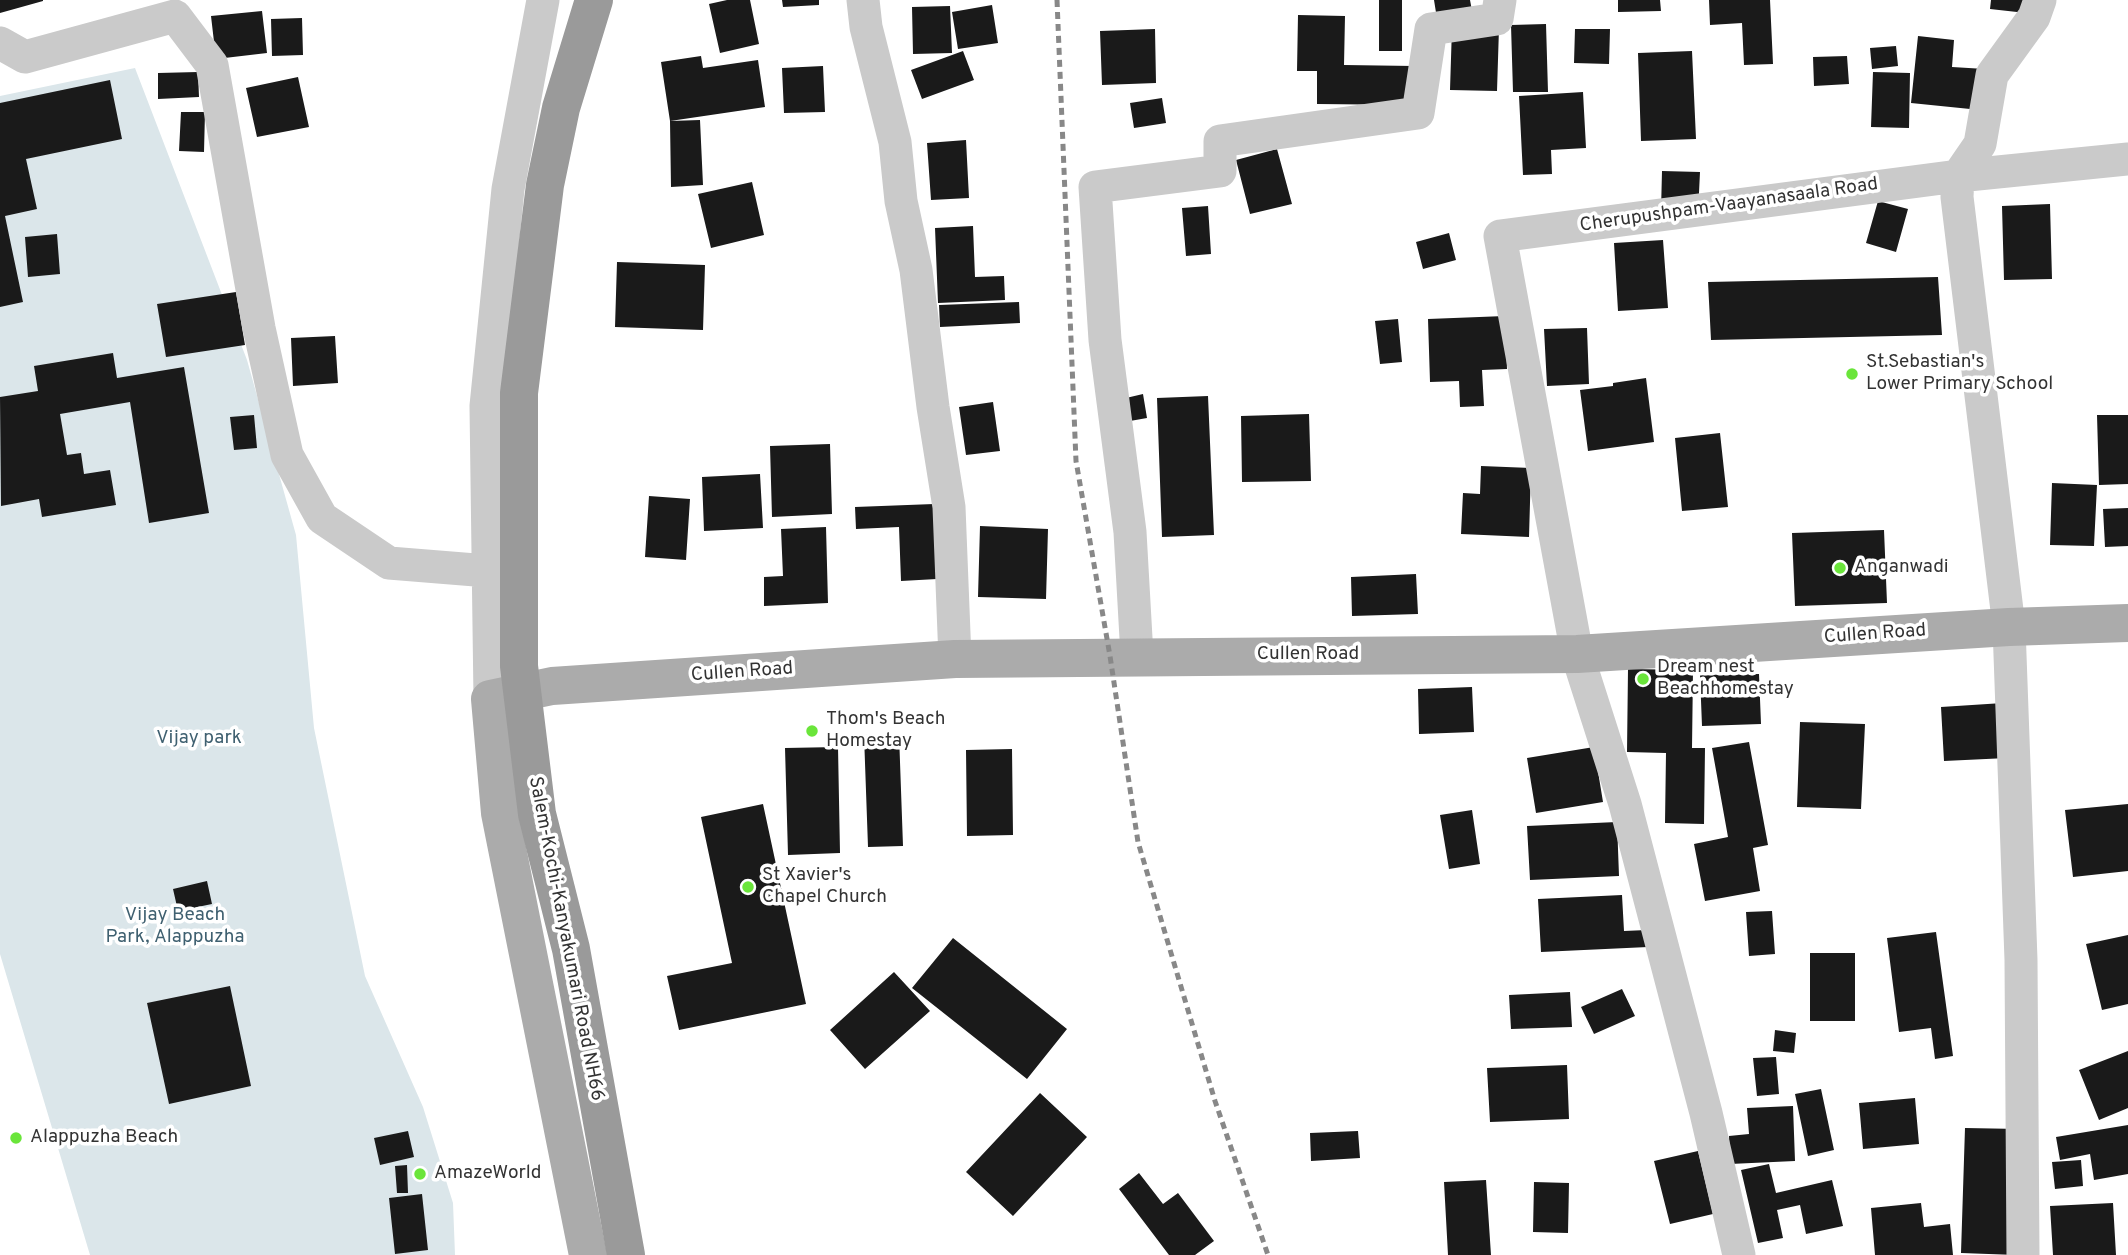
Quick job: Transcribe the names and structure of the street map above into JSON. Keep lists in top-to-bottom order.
{
  "streets": {
    "highway": ["Salem-Kochi-Kanyakumari Road NH66"],
    "main road": ["Cullen Road"],
    "street": ["Cherupushpam-Vaayanasaala Road"]
  },
  "crossings": [
    ["Cherupushpam-Vaayanasaala Road", "Cullen Road"]
  ],
  "parks": ["Vijay park", "Vijay Beach Park, Alappuzha"],
  "places": [
    "St.Sebastian's Lower Primary School",
    "Anganwadi",
    "Dream nest Beachhomestay",
    "Thom's Beach Homestay",
    "St Xavier's Chapel Church",
    "Alappuzha Beach",
    "AmazeWorld"
  ]
}
